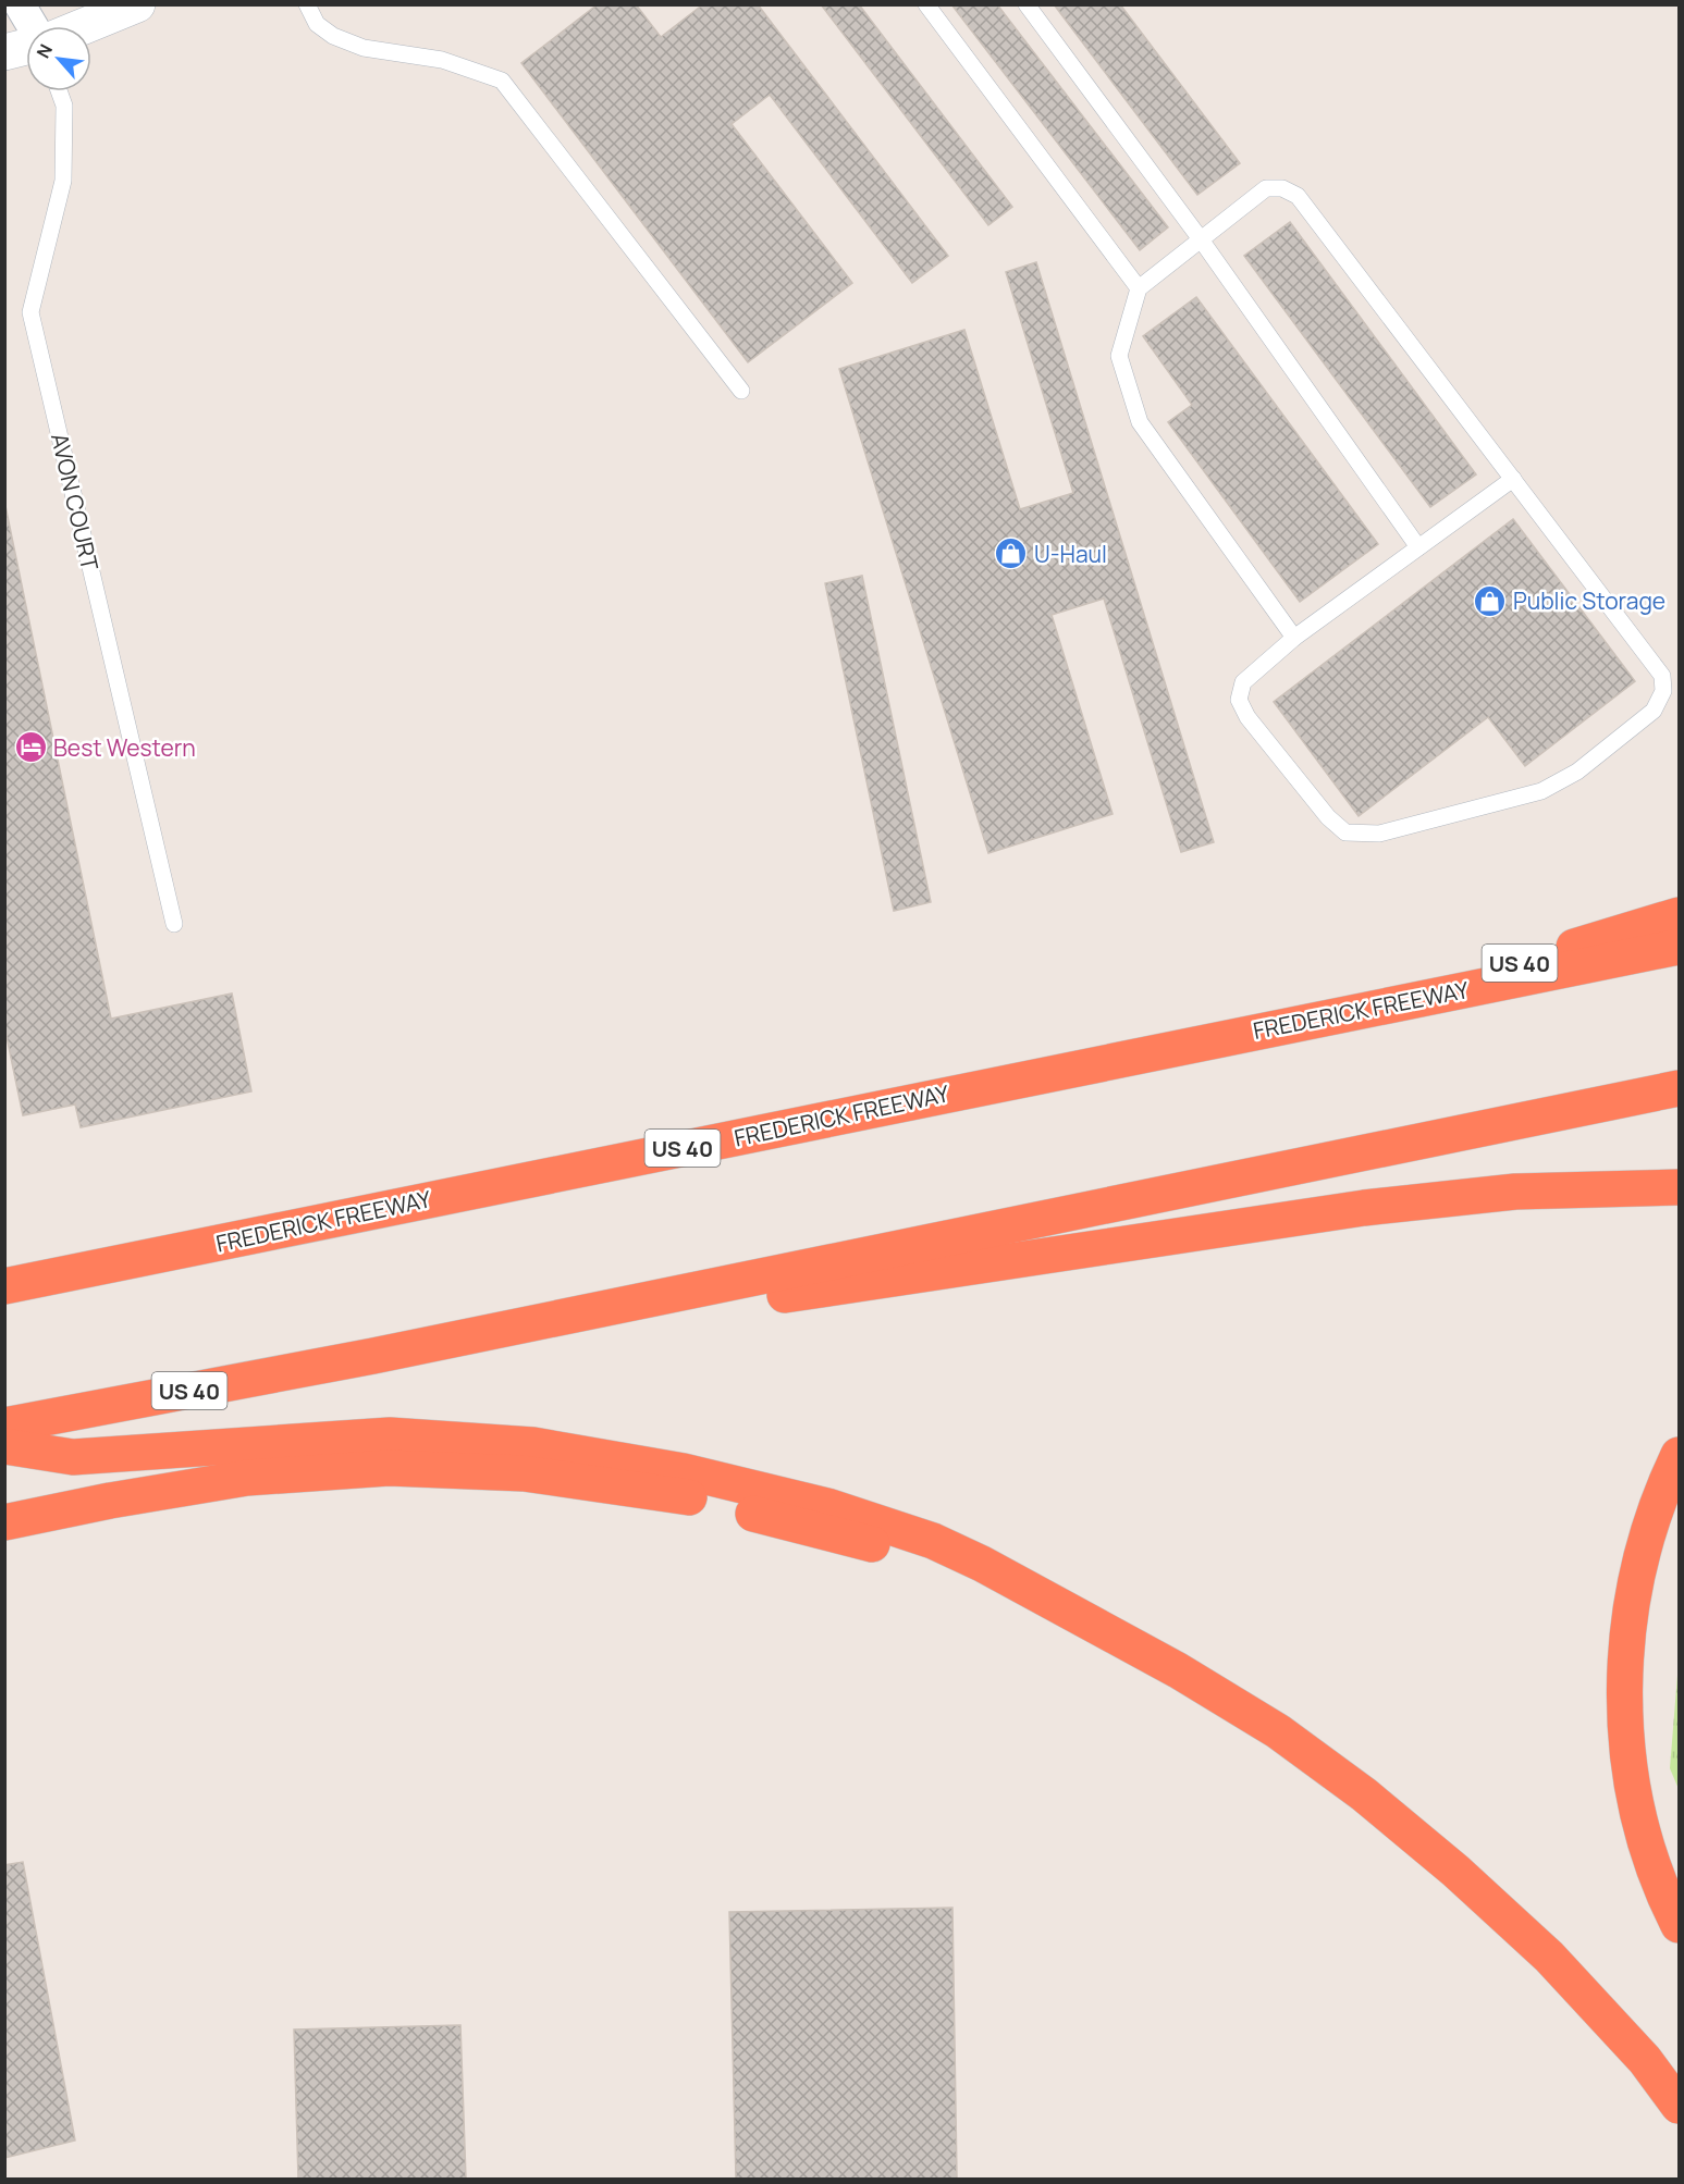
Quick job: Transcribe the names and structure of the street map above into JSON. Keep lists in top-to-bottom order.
{
  "streets": {
    "highway": ["US 40", "FREDERICK FREEWAY"],
    "lane": ["AVON COURT"]
  },
  "crossings": [
    ["US 40", "FREDERICK FREEWAY"]
  ],
  "places": {
    "shop": ["U-Haul", "Public Storage"],
    "hotel": ["Best Western"]
  },
  "north": "top left"
}
